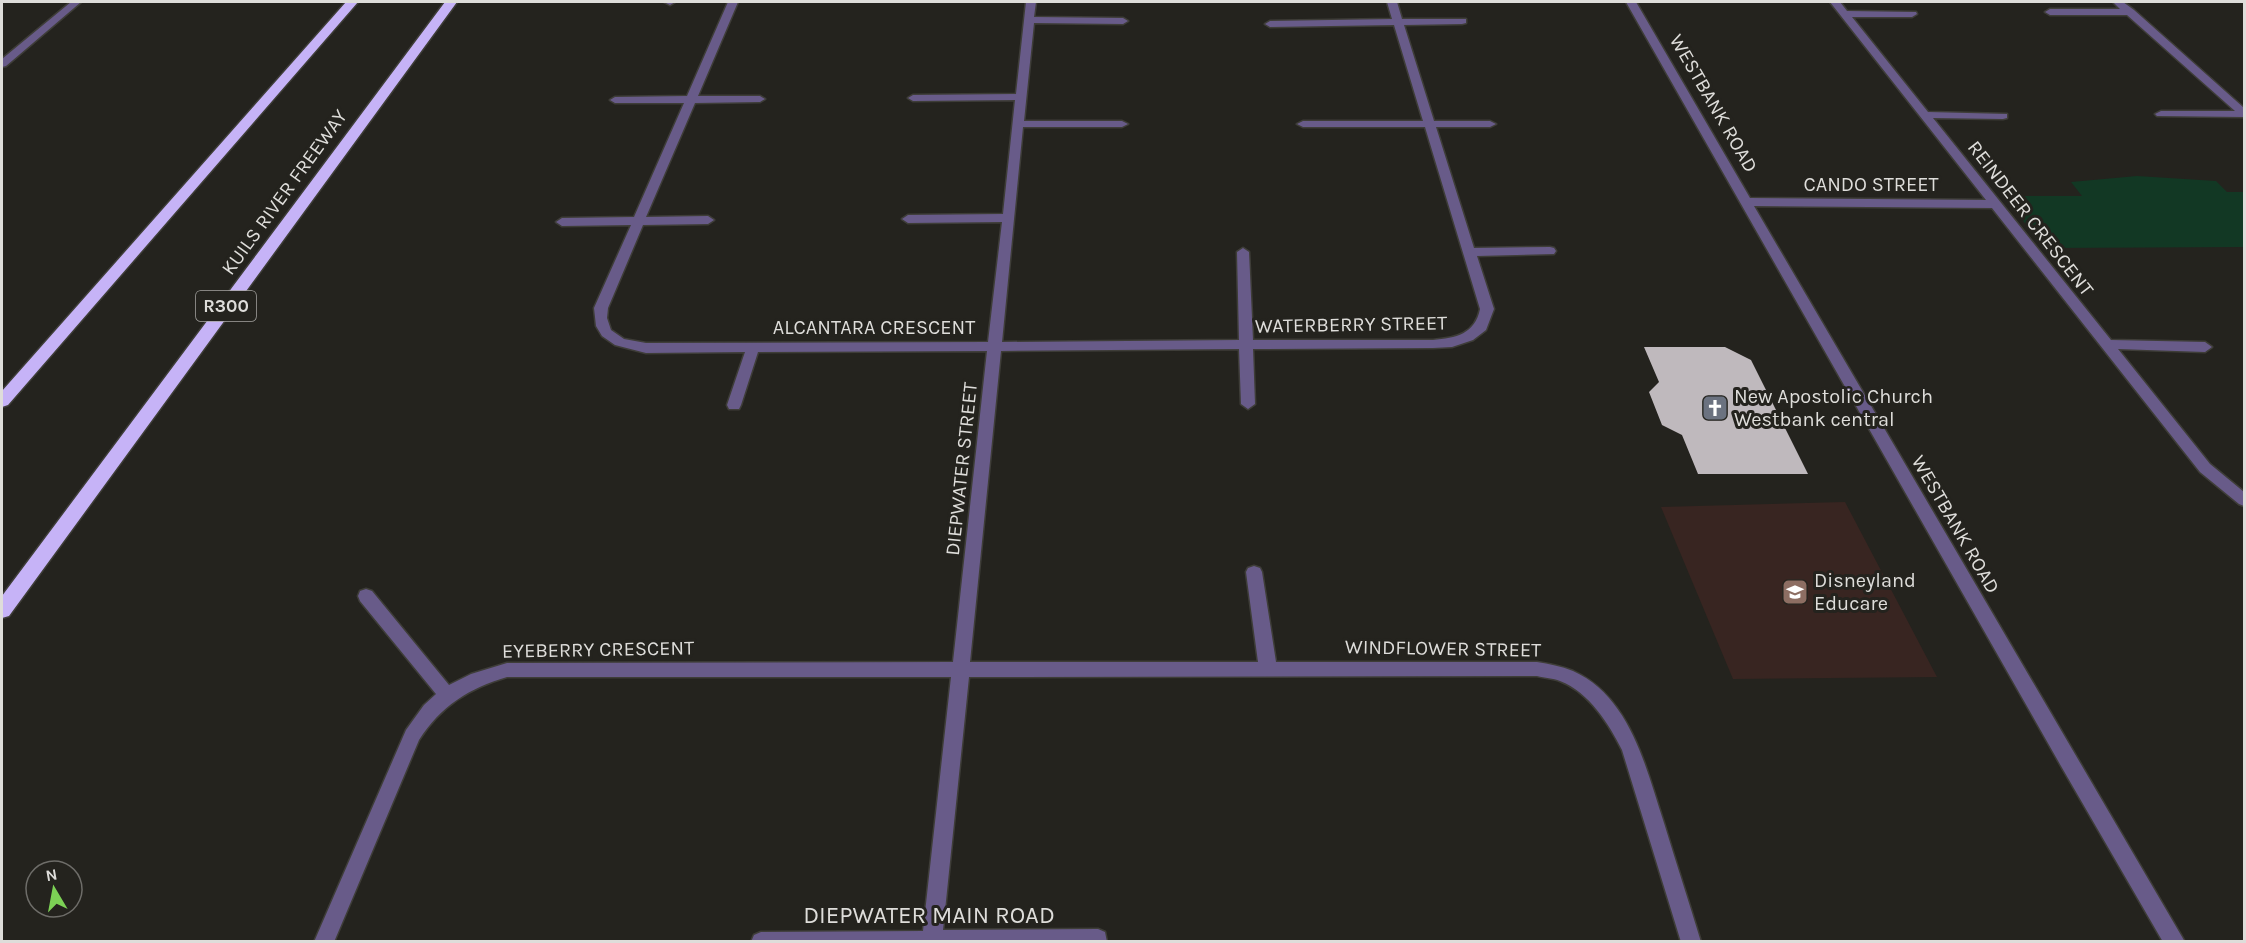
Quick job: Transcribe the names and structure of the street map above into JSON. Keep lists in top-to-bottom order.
{
  "streets": {
    "highway": ["KUILS RIVER FREEWAY", "R300"],
    "street": [
      "WESTBANK ROAD",
      "CANDO STREET",
      "REINDEER CRESCENT",
      "WATERBERRY STREET",
      "ALCANTARA CRESCENT",
      "DIEPWATER STREET",
      "WINDFLOWER STREET",
      "EYEBERRY CRESCENT",
      "DIEPWATER MAIN ROAD"
    ]
  },
  "crossings": [
    ["WESTBANK ROAD", "CANDO STREET"],
    ["CANDO STREET", "REINDEER CRESCENT"],
    ["WATERBERRY STREET", "ALCANTARA CRESCENT"],
    ["WATERBERRY STREET", "DIEPWATER STREET"],
    ["ALCANTARA CRESCENT", "DIEPWATER STREET"],
    ["DIEPWATER STREET", "WINDFLOWER STREET"],
    ["DIEPWATER STREET", "EYEBERRY CRESCENT"],
    ["DIEPWATER STREET", "DIEPWATER MAIN ROAD"],
    ["WINDFLOWER STREET", "EYEBERRY CRESCENT"]
  ],
  "places": {
    "church": ["New Apostolic Church Westbank central"],
    "school or university": ["Disneyland Educare"]
  },
  "north": "top"
}
